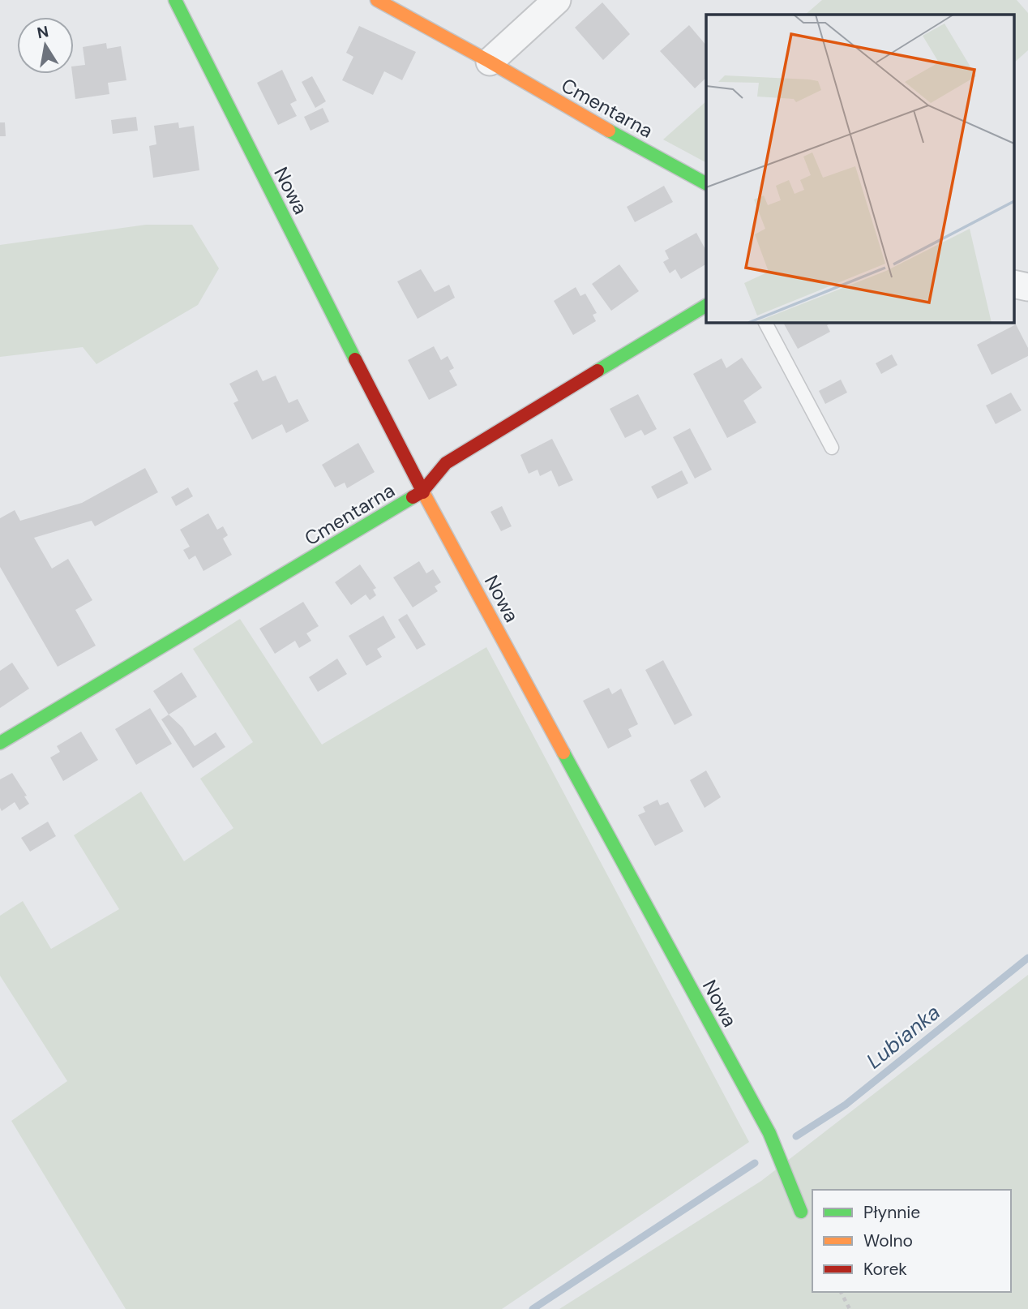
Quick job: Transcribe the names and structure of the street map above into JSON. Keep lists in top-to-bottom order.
{
  "streets": {
    "street": ["Cmentarna", "Nowa"]
  },
  "crossings": [
    ["Cmentarna", "Nowa"]
  ],
  "water": ["Lubianka"],
  "legend": ["Płynnie", "Wolno", "Korek"],
  "north": "top"
}
